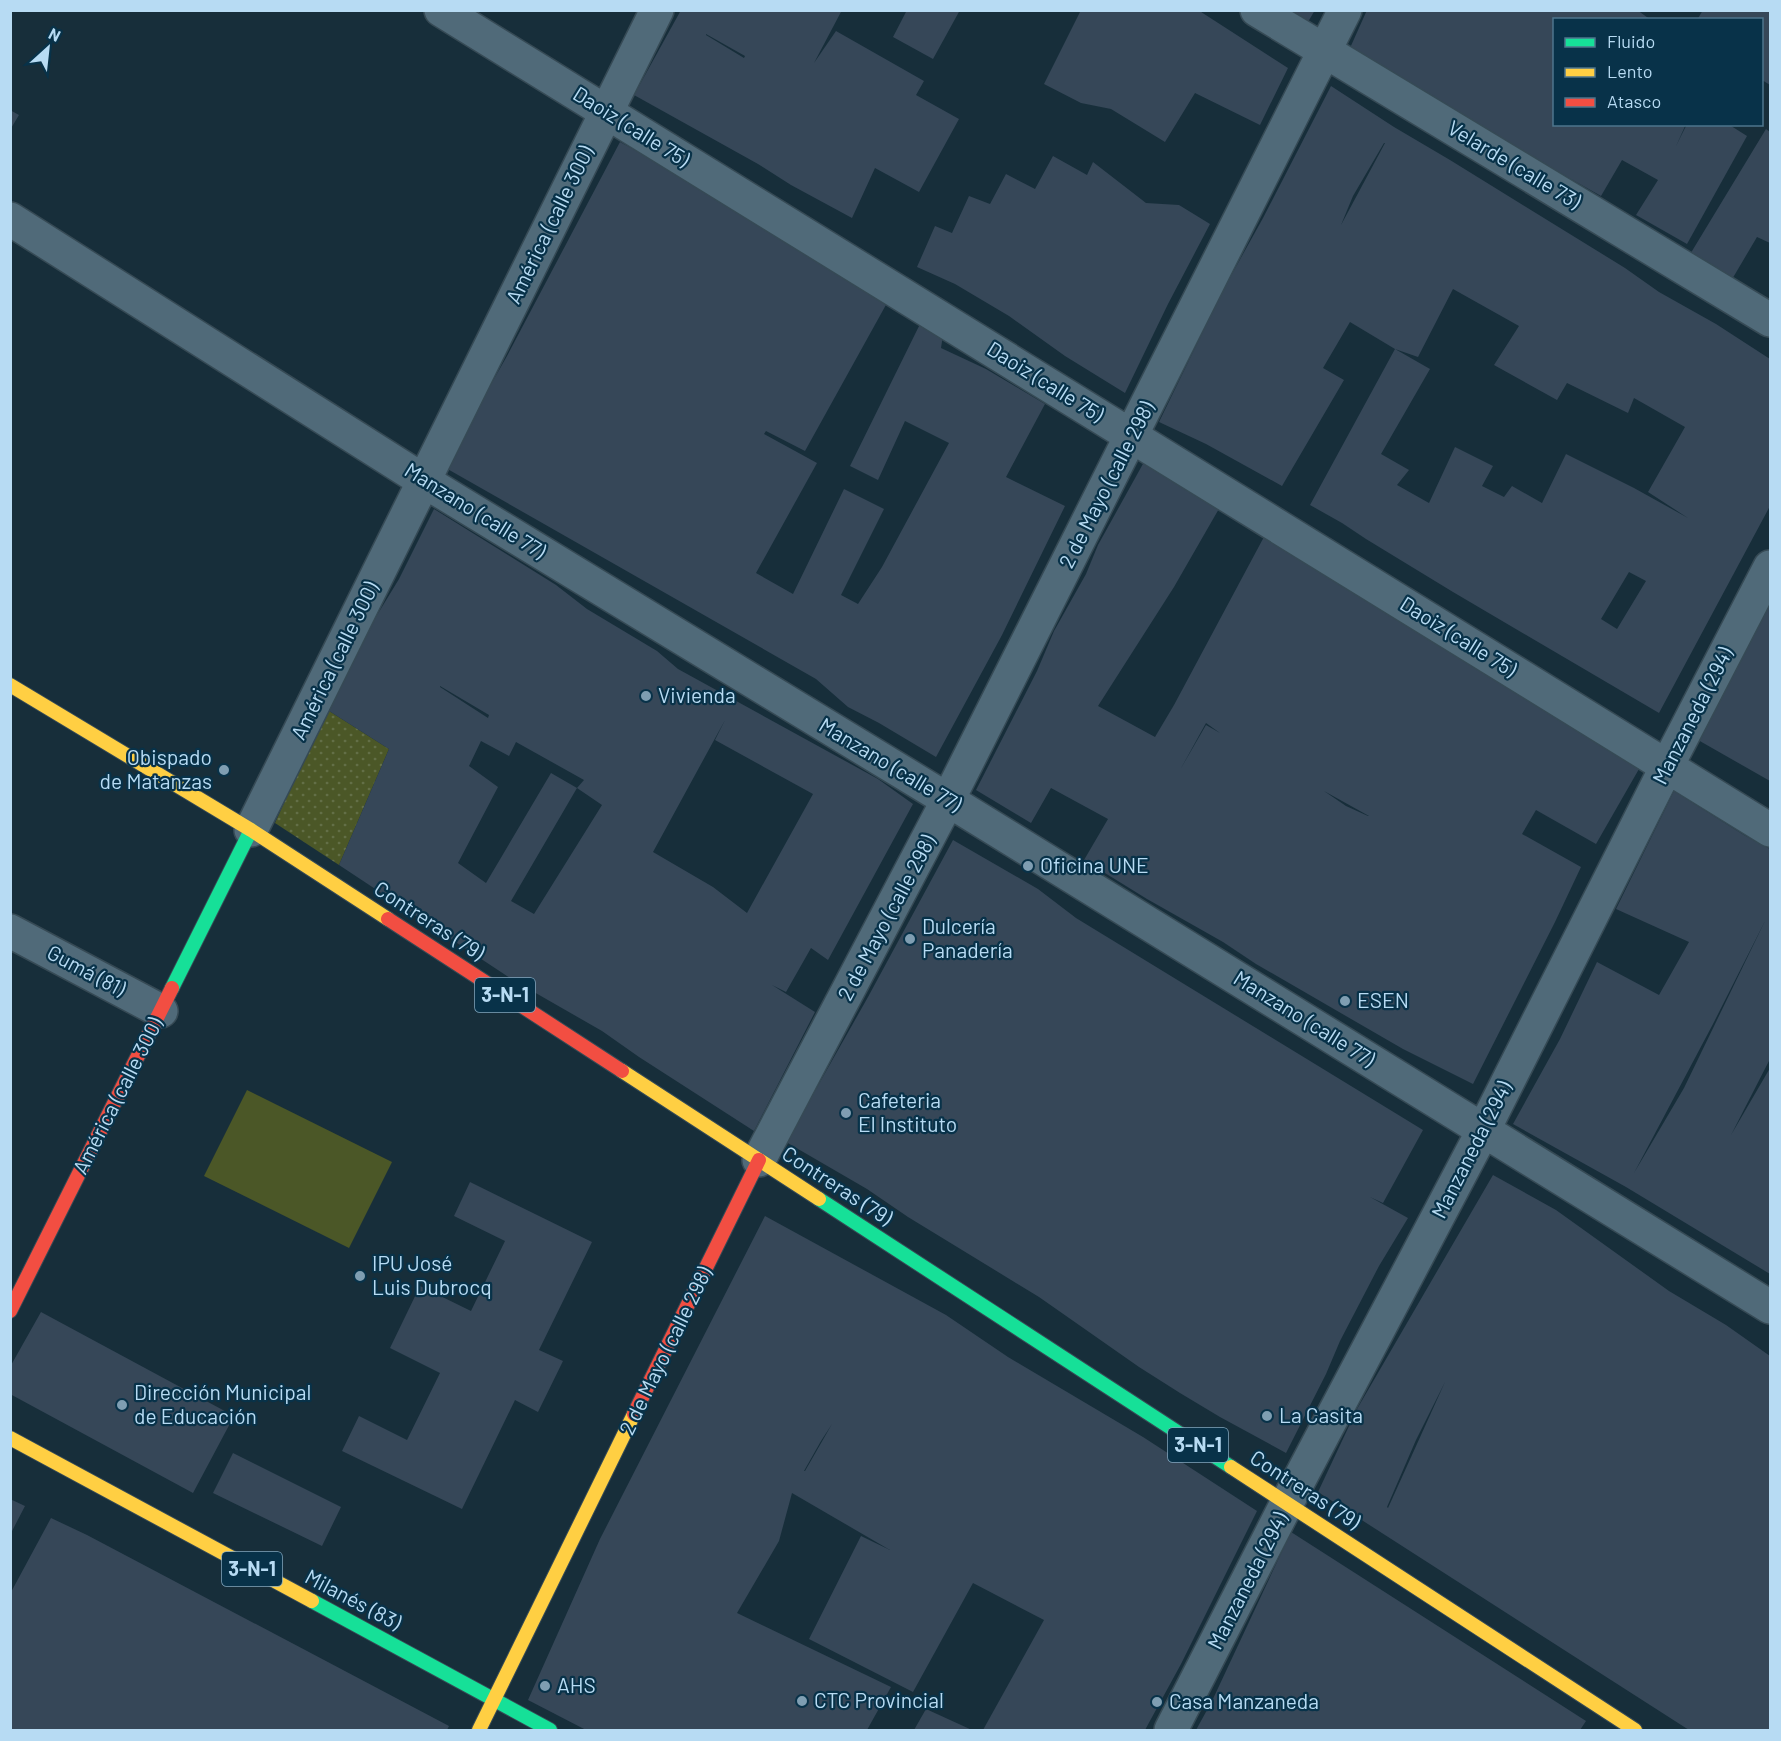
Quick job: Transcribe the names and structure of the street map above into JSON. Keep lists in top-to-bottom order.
{
  "streets": {
    "main road": [
      "América (calle 300)",
      "2 de Mayo (calle 298)",
      "Contreras (79)",
      "3-N-1",
      "Milanés (83)"
    ],
    "street": [
      "Daoiz (calle 75)",
      "Velarde (calle 73)",
      "Manzano (calle 77)",
      "Manzaneda (294)",
      "Gumá (81)"
    ]
  },
  "crossings": [
    ["Daoiz (calle 75)", "América (calle 300)"],
    ["Daoiz (calle 75)", "2 de Mayo (calle 298)"],
    ["Daoiz (calle 75)", "Manzaneda (294)"],
    ["Velarde (calle 73)", "2 de Mayo (calle 298)"],
    ["América (calle 300)", "Manzano (calle 77)"],
    ["América (calle 300)", "Contreras (79)"],
    ["América (calle 300)", "Gumá (81)"],
    ["2 de Mayo (calle 298)", "Manzano (calle 77)"],
    ["2 de Mayo (calle 298)", "Contreras (79)"],
    ["2 de Mayo (calle 298)", "Milanés (83)"],
    ["Manzano (calle 77)", "Manzaneda (294)"],
    ["Manzaneda (294)", "Contreras (79)"]
  ],
  "places": [
    "Vivienda",
    "Obispado de Matanzas",
    "Oficina UNE",
    "Dulcería Panadería",
    "ESEN",
    "Cafeteria El Instituto",
    "IPU José Luis Dubrocq",
    "Dirección Municipal de Educación",
    "La Casita",
    "AHS",
    "CTC Provincial",
    "Casa Manzaneda"
  ],
  "legend": ["Fluido", "Lento", "Atasco"],
  "north": "top right"
}
